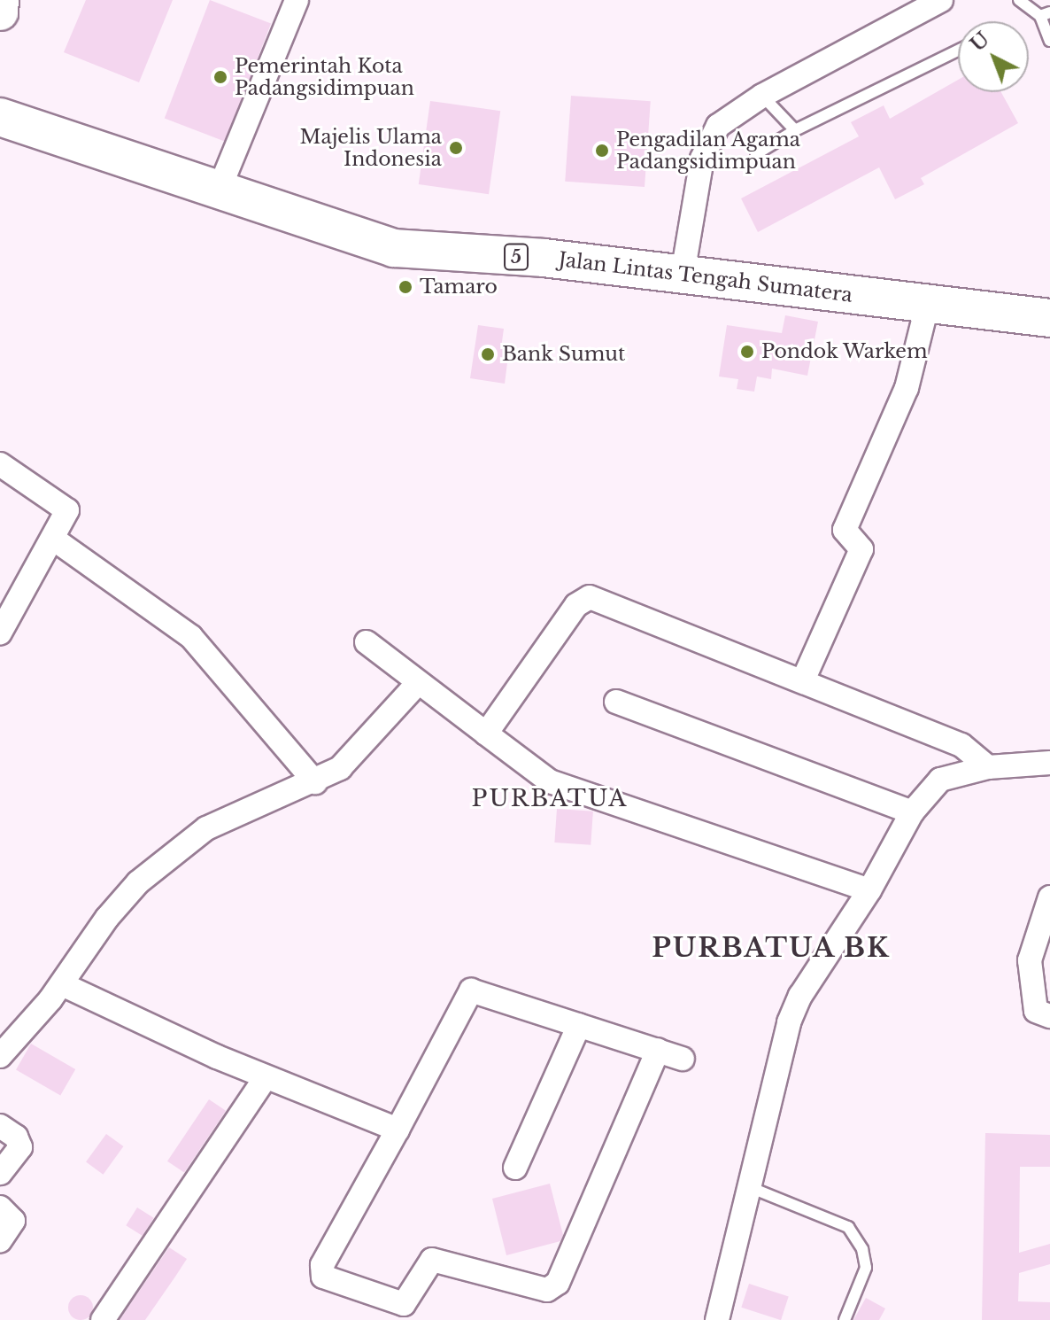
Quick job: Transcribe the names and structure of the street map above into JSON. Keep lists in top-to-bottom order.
{
  "streets": {
    "highway": ["5", "Jalan Lintas Tengah Sumatera"]
  },
  "districts": ["PURBATUA", "PURBATUA BK"],
  "places": [
    "Pemerintah Kota Padangsidimpuan",
    "Majelis Ulama Indonesia",
    "Pengadilan Agama Padangsidimpuan",
    "Tamaro",
    "Pondok Warkem",
    "Bank Sumut"
  ],
  "north": "top left"
}
